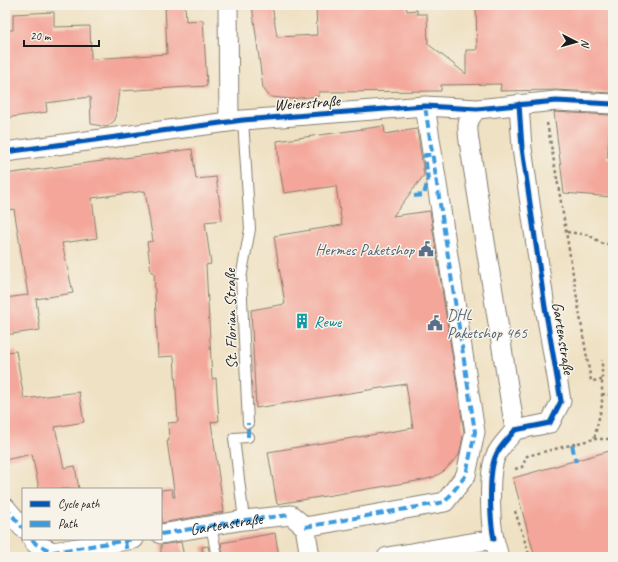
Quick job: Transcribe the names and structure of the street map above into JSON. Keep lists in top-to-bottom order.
{
  "streets": {
    "street": ["Weierstraße", "Gartenstraße"],
    "lane": ["St. Florian Straße"]
  },
  "crossings": [
    ["Weierstraße", "St. Florian Straße"],
    ["Weierstraße", "Gartenstraße"]
  ],
  "places": {
    "public building": ["Hermes Paketshop", "DHL Paketshop 465"],
    "building": ["Rewe"]
  },
  "legend": ["Cycle path", "Path"],
  "scale_bar": "20 m",
  "north": "right"
}
